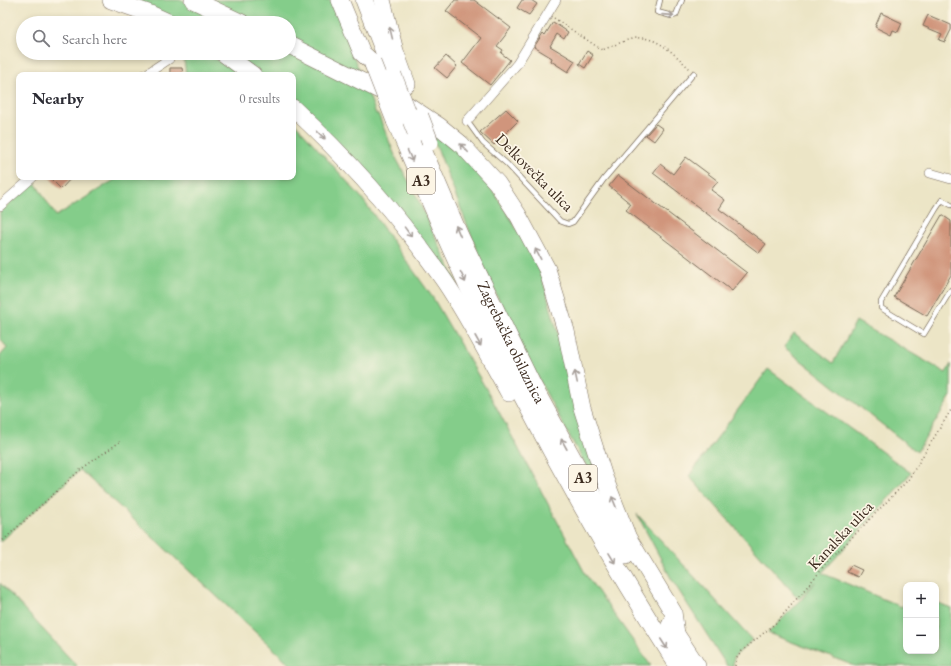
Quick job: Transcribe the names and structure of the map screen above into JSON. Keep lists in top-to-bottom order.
{
  "streets": {
    "highway": ["A3", "Zagrebačka obilaznica"],
    "street": ["Delkovečka ulica"],
    "path": ["Kanalska ulica"]
  },
  "page": {
    "search": "Search here",
    "heading": ["Nearby", "0 results"],
    "map_buttons": ["+", "−"]
  }
}
